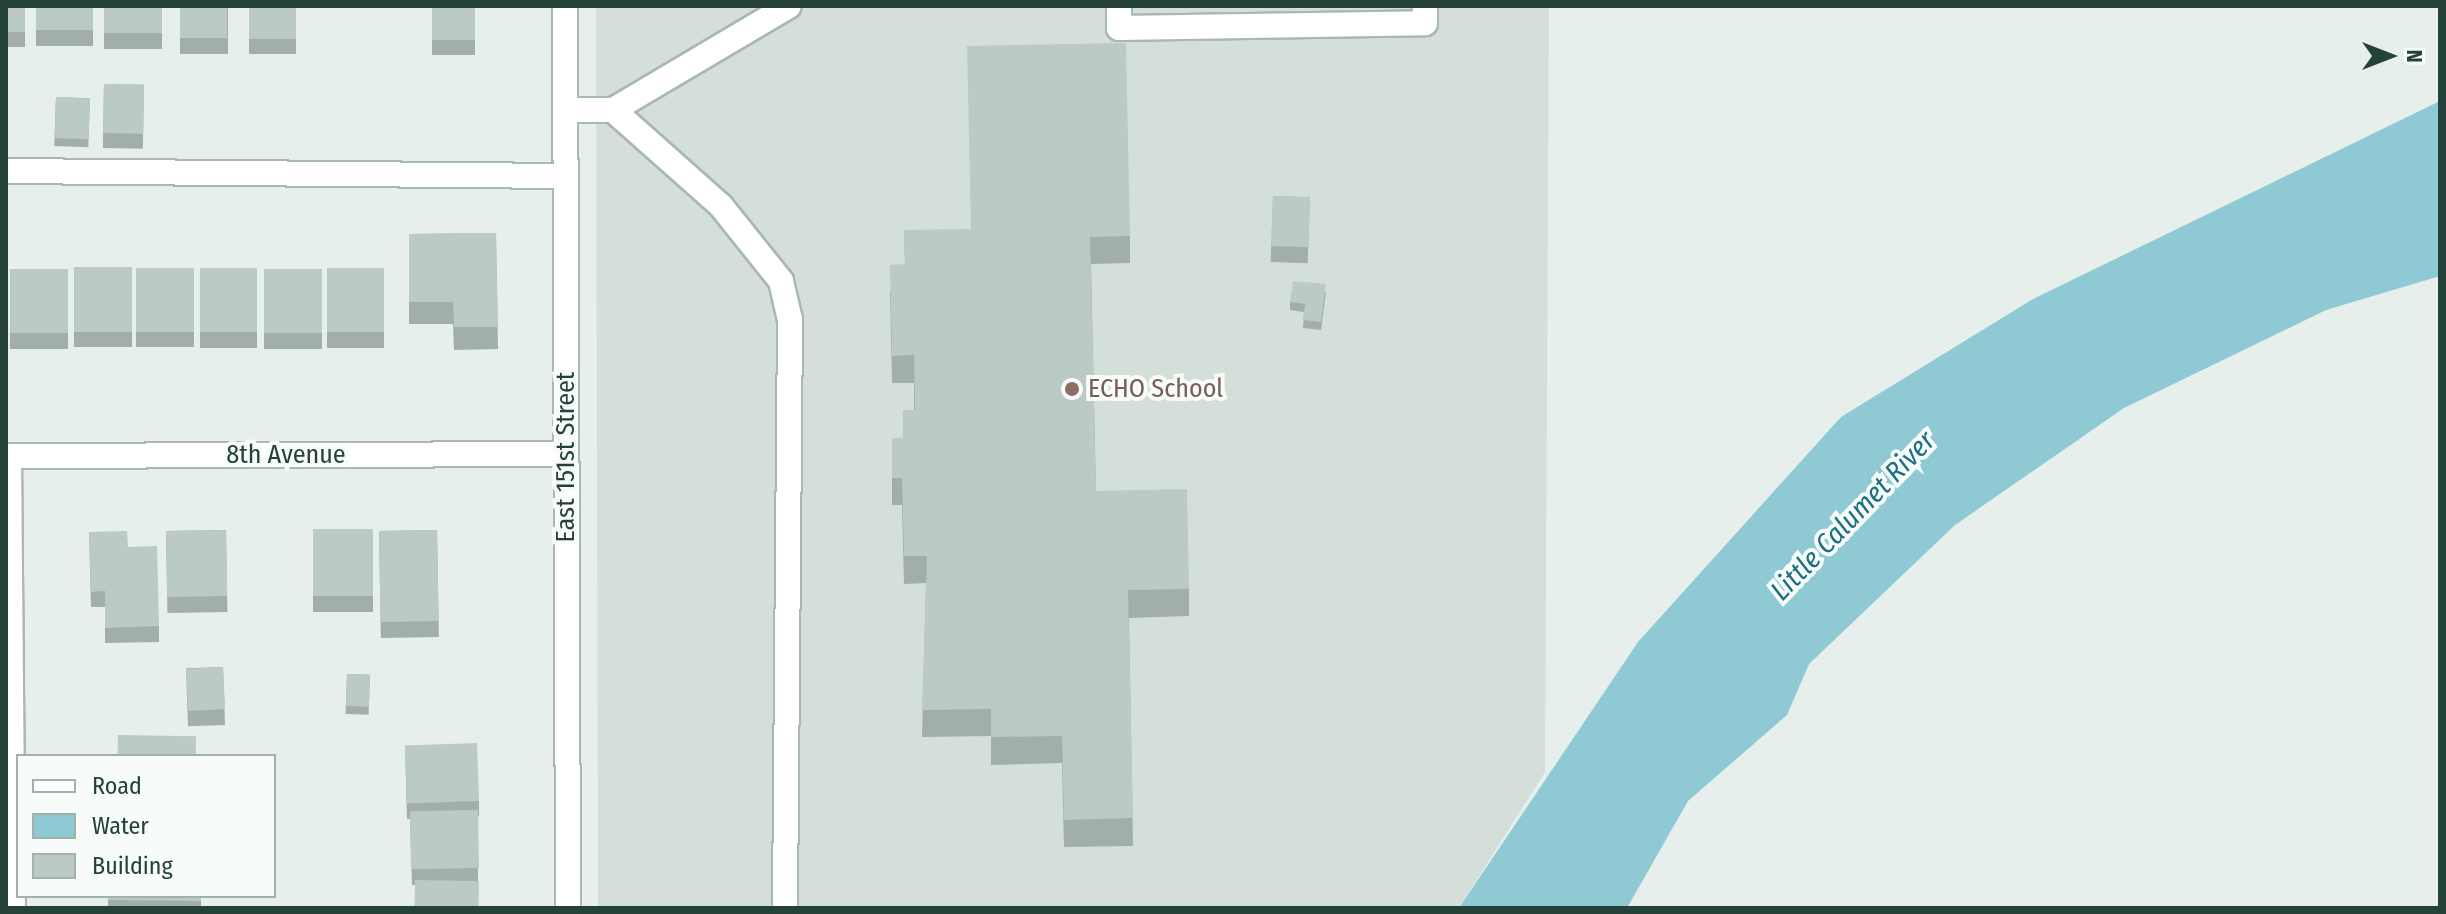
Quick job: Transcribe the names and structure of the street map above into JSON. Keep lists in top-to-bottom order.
{
  "streets": {
    "street": ["8th Avenue", "East 151st Street"]
  },
  "crossings": [
    ["8th Avenue", "East 151st Street"]
  ],
  "water": ["Little Calumet River"],
  "places": ["ECHO School"],
  "legend": ["Road", "Water", "Building"],
  "north": "right"
}
